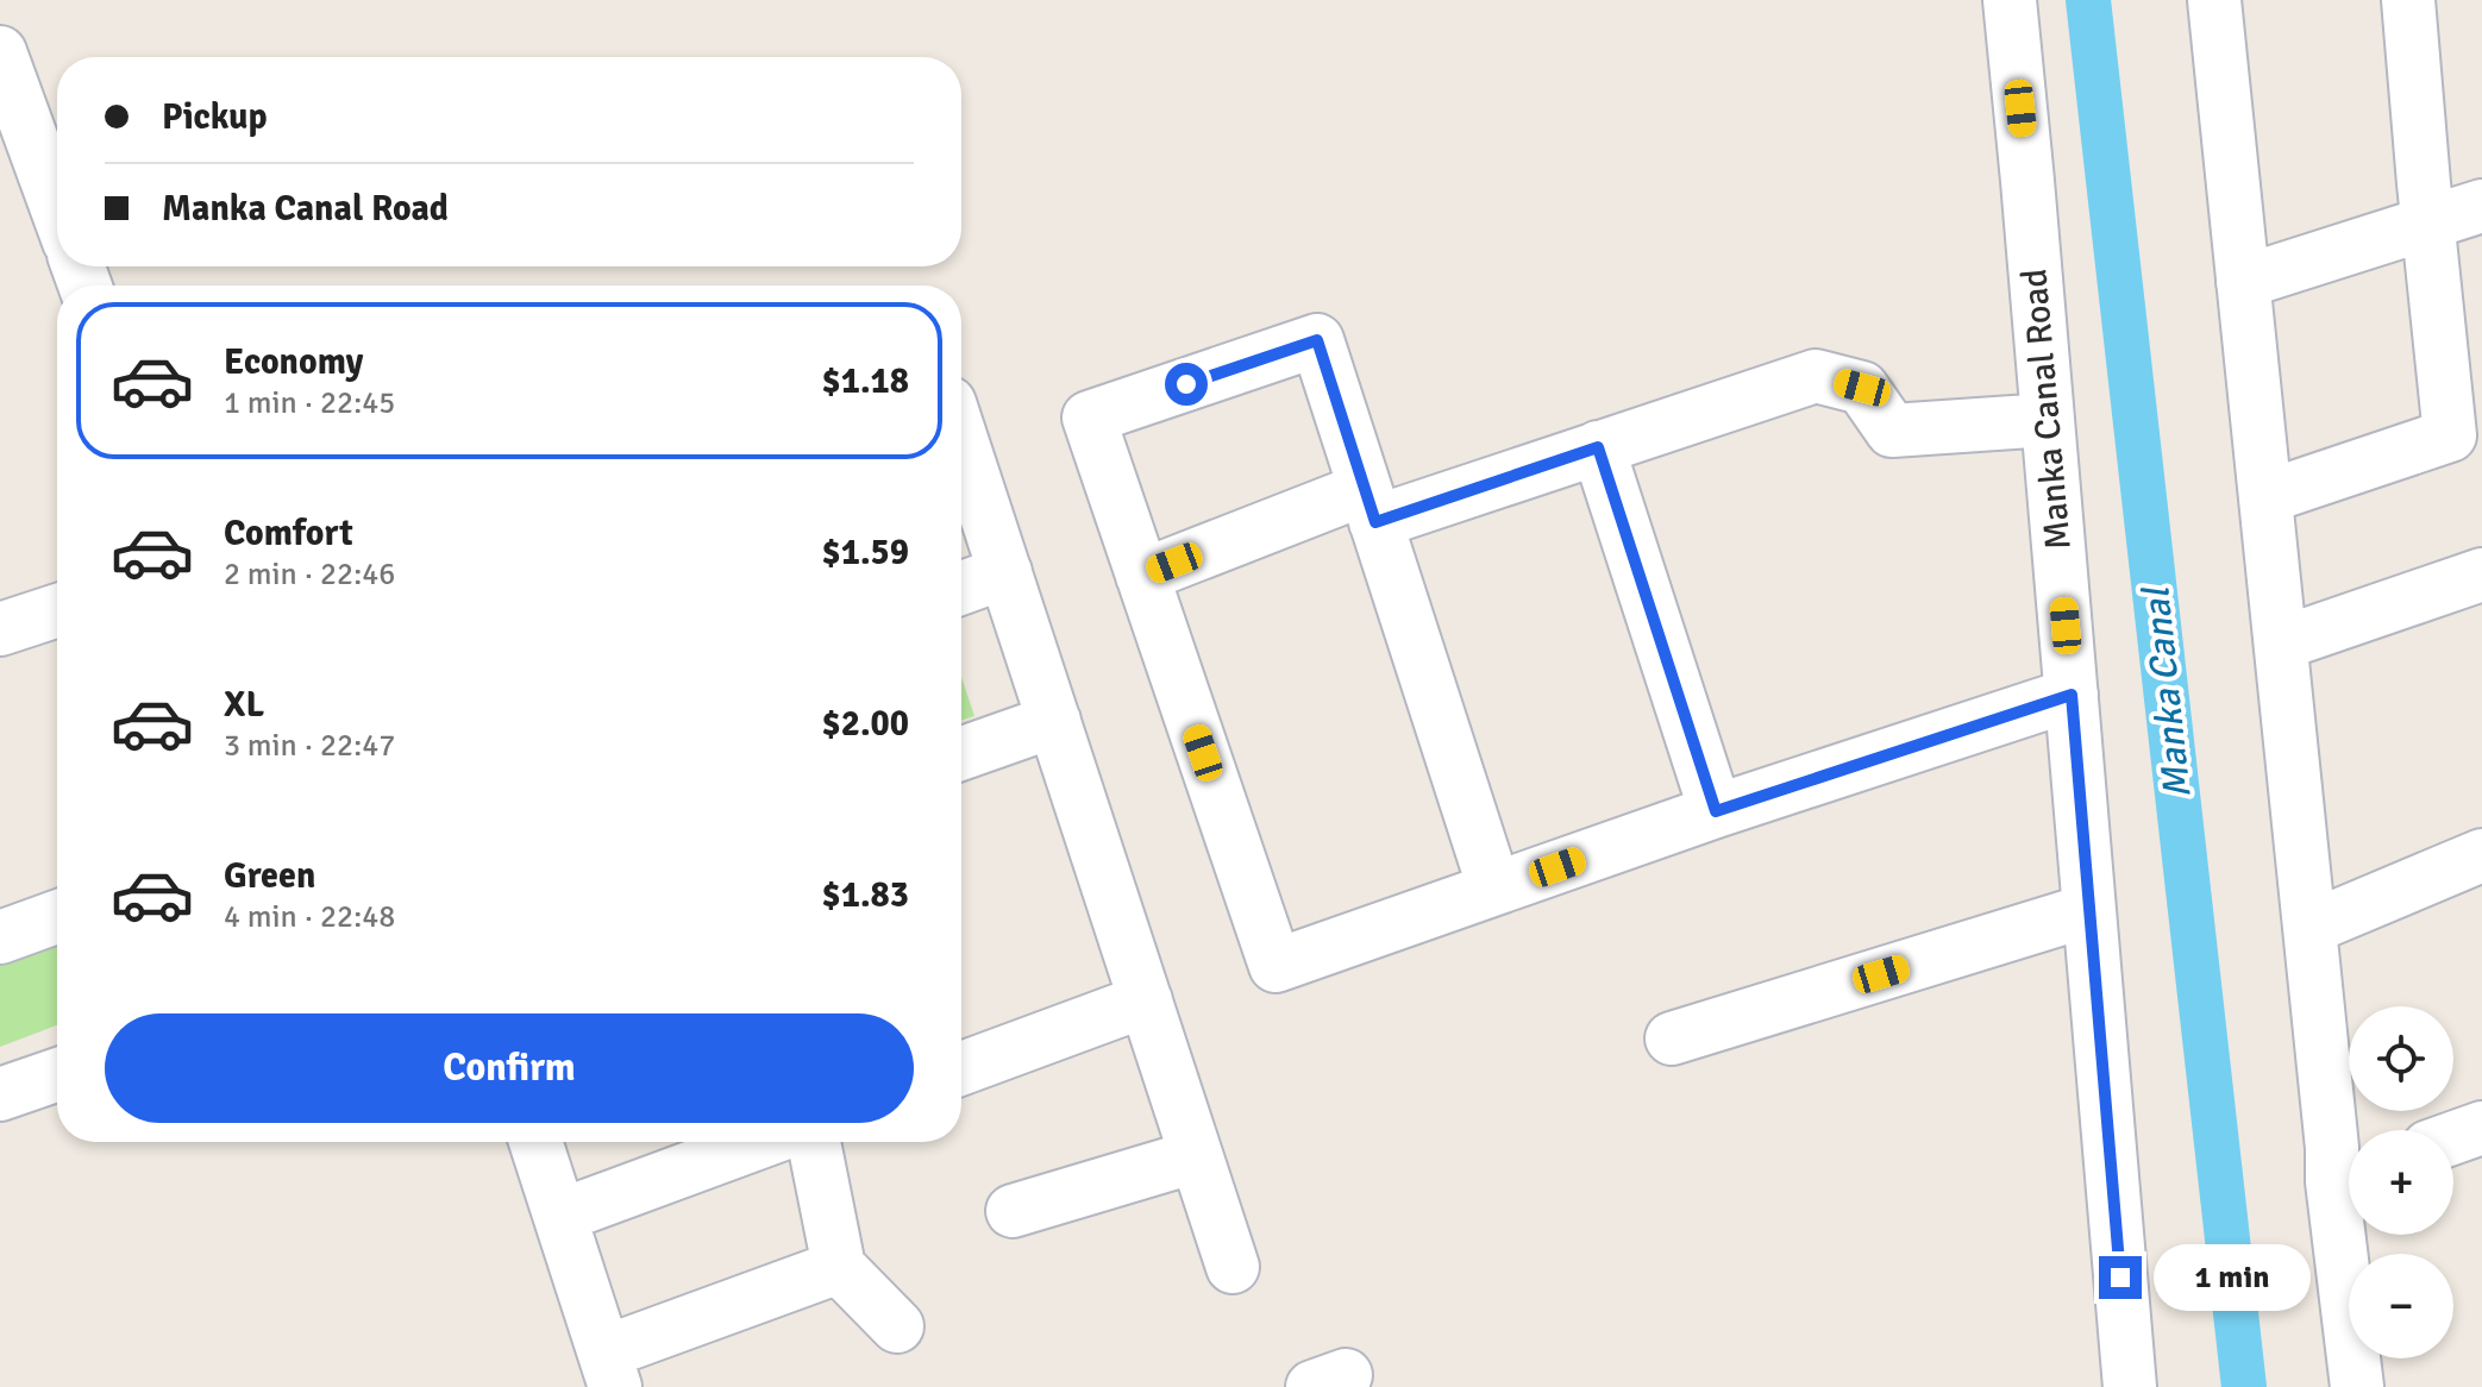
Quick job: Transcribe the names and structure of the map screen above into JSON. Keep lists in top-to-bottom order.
{
  "streets": {
    "street": ["Manka Canal Road"]
  },
  "water": ["Manka Canal"],
  "page": {
    "banner": ["Pickup", "Manka Canal Road"],
    "list": [
      {
        "name": "Economy",
        "note": "1 min · 22:45",
        "value": "$1.18"
      },
      {
        "name": "Comfort",
        "note": "2 min · 22:46",
        "value": "$1.59"
      },
      {
        "name": "XL",
        "note": "3 min · 22:47",
        "value": "$2.00"
      },
      {
        "name": "Green",
        "note": "4 min · 22:48",
        "value": "$1.83"
      }
    ],
    "buttons": "Confirm",
    "map_buttons": ["+", "−"],
    "bubble": "1 min"
  }
}
